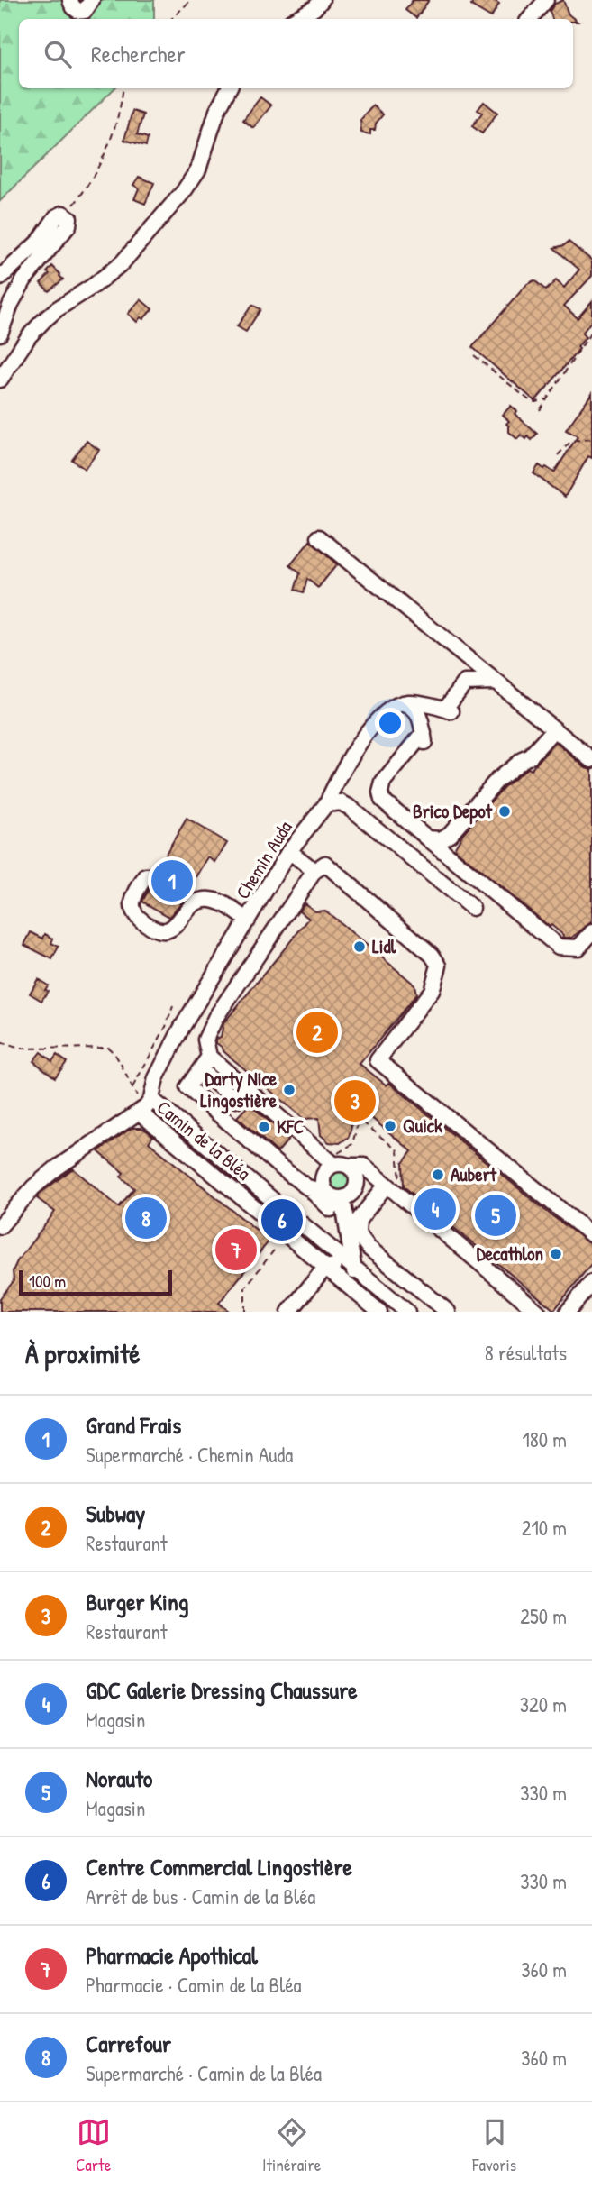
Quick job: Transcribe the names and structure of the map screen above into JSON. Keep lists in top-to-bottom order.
{
  "streets": {
    "street": ["Chemin Auda", "Camin de la Bléa"]
  },
  "crossings": [
    ["Chemin Auda", "Camin de la Bléa"]
  ],
  "places": [
    "Brico Depot",
    "Lidl",
    "Darty Nice Lingostière",
    "Quick",
    "KFC",
    "Aubert",
    "Decathlon"
  ],
  "scale_bar": "100 m",
  "page": {
    "search": "Rechercher",
    "pins": [
      "1",
      "2",
      "3",
      "4",
      "5",
      "8",
      "6",
      "7"
    ],
    "scale": "100 m",
    "heading": ["À proximité", "8 résultats"],
    "list": [
      {
        "mark": "1",
        "name": "Grand Frais",
        "note": "Supermarché · Chemin Auda",
        "value": "180 m"
      },
      {
        "mark": "2",
        "name": "Subway",
        "note": "Restaurant",
        "value": "210 m"
      },
      {
        "mark": "3",
        "name": "Burger King",
        "note": "Restaurant",
        "value": "250 m"
      },
      {
        "mark": "4",
        "name": "GDC Galerie Dressing Chaussure",
        "note": "Magasin",
        "value": "320 m"
      },
      {
        "mark": "5",
        "name": "Norauto",
        "note": "Magasin",
        "value": "330 m"
      },
      {
        "mark": "6",
        "name": "Centre Commercial Lingostière",
        "note": "Arrêt de bus · Camin de la Bléa",
        "value": "330 m"
      },
      {
        "mark": "7",
        "name": "Pharmacie Apothical",
        "note": "Pharmacie · Camin de la Bléa",
        "value": "360 m"
      },
      {
        "mark": "8",
        "name": "Carrefour",
        "note": "Supermarché · Camin de la Bléa",
        "value": "360 m"
      }
    ],
    "nav": ["Carte", "Itinéraire", "Favoris"]
  }
}
